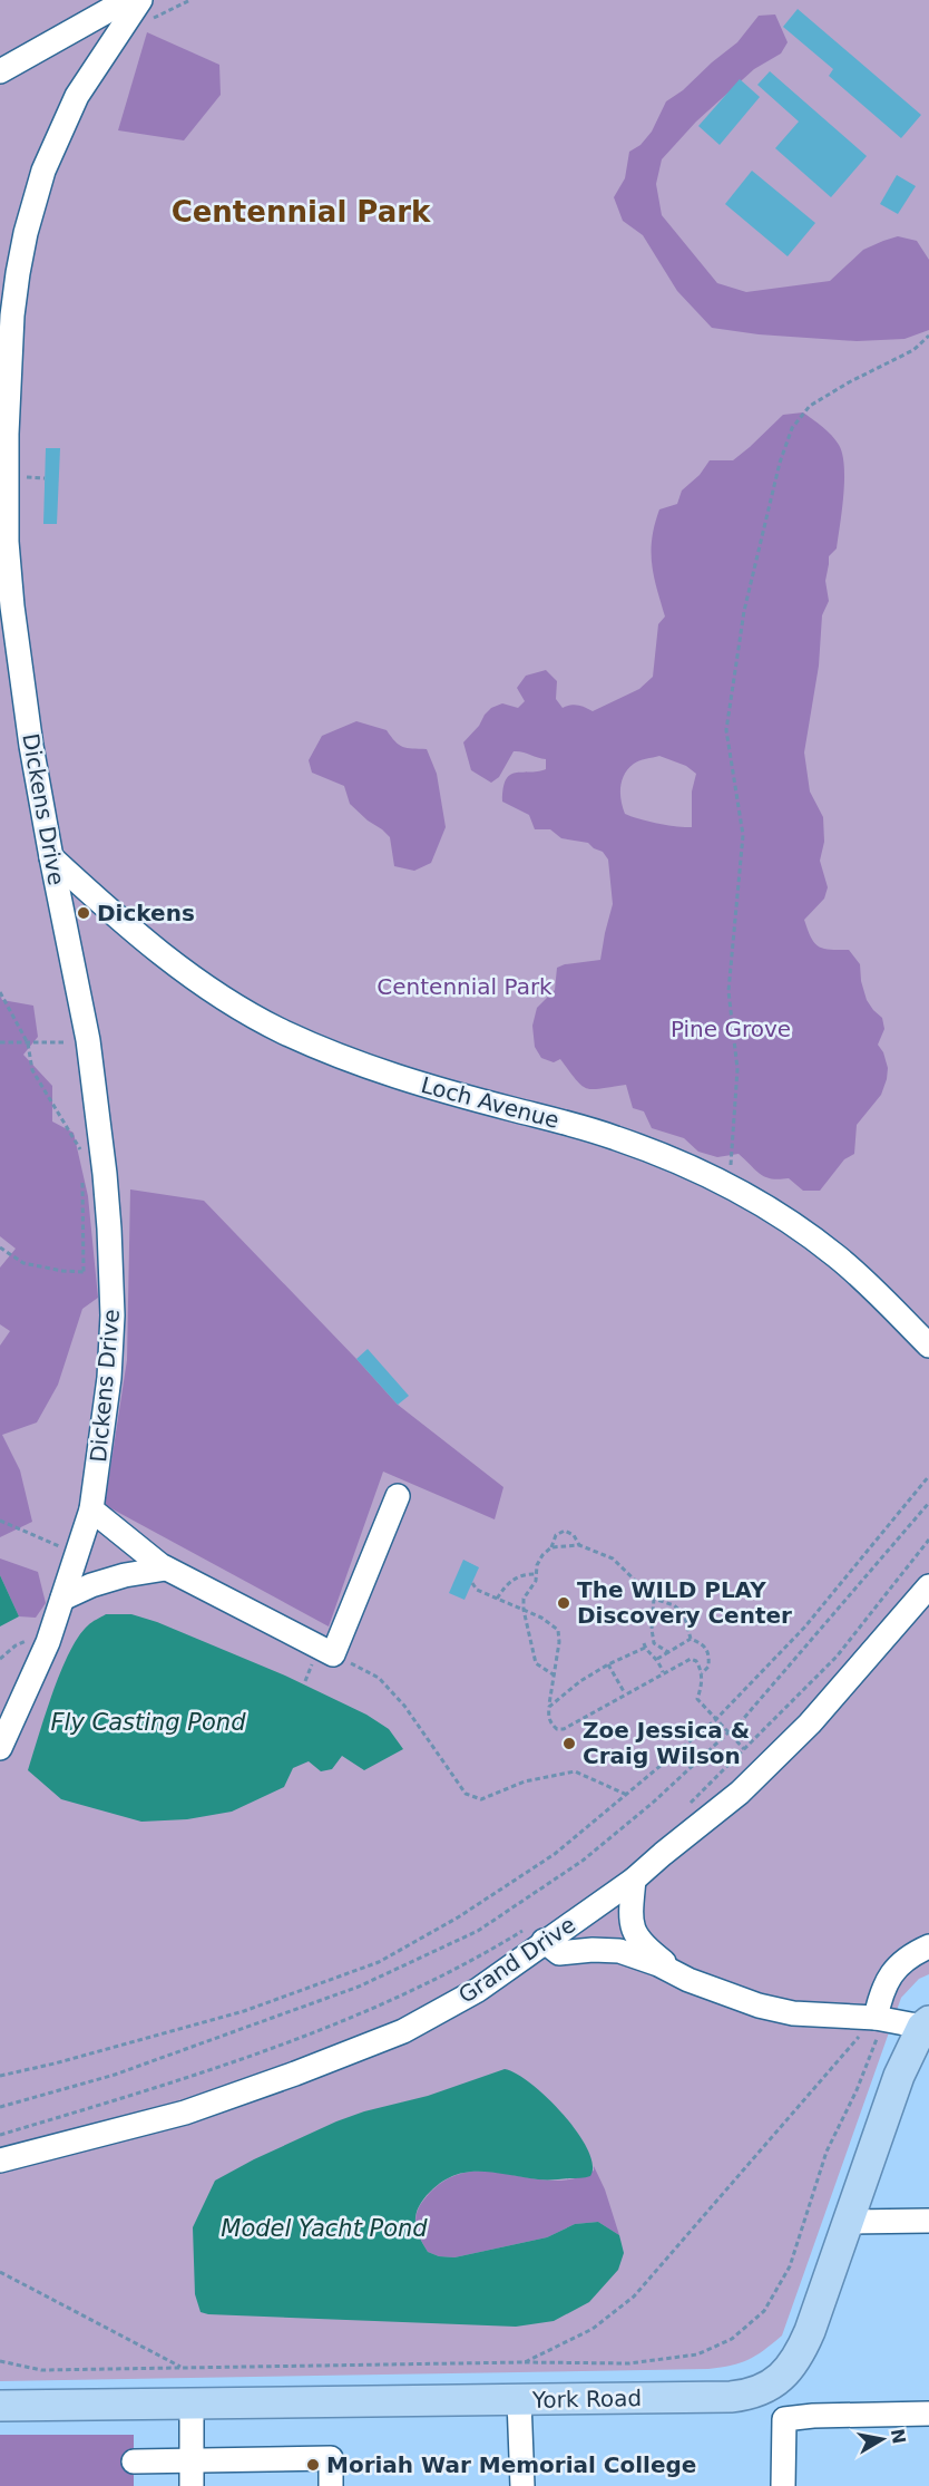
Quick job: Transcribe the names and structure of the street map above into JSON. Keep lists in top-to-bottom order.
{
  "streets": {
    "main road": ["York Road"],
    "street": ["Dickens Drive", "Loch Avenue", "Grand Drive"]
  },
  "crossings": [
    ["Dickens Drive", "Loch Avenue"]
  ],
  "districts": ["Centennial Park"],
  "water": ["Fly Casting Pond", "Model Yacht Pond"],
  "parks": ["Centennial Park", "Pine Grove"],
  "places": [
    "Dickens",
    "The WILD PLAY Discovery Center",
    "Zoe Jessica & Craig Wilson",
    "Moriah War Memorial College"
  ],
  "north": "right"
}
